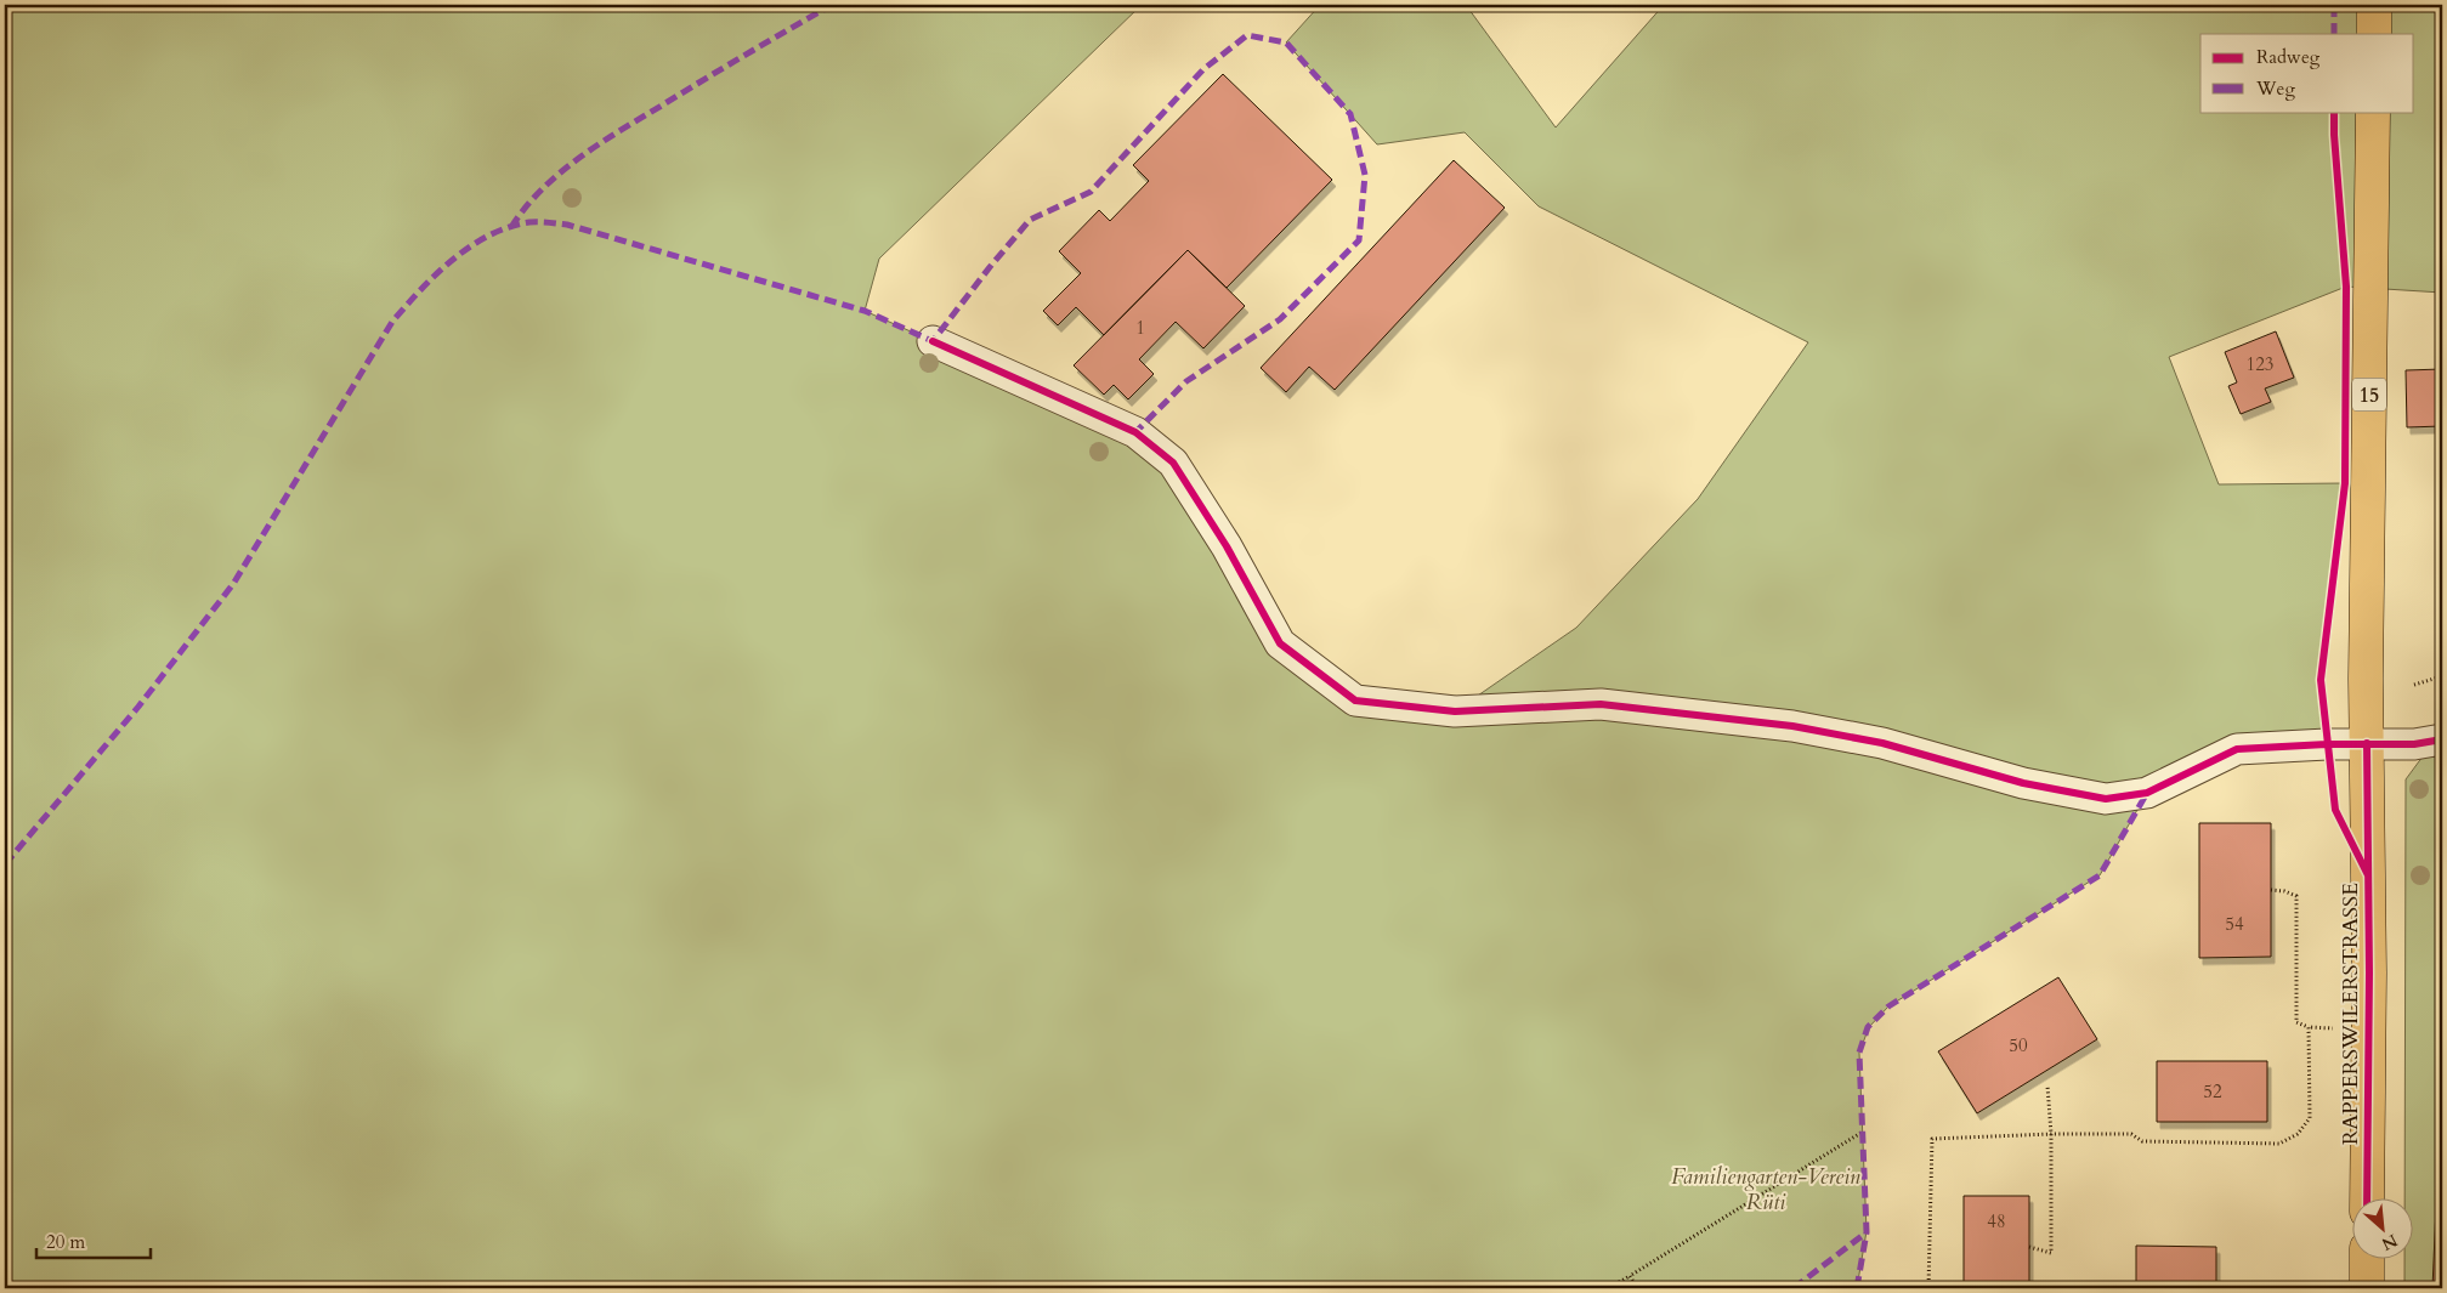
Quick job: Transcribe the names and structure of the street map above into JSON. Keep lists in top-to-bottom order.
{
  "streets": {
    "main road": ["15", "RAPPERSWILERSTRASSE"]
  },
  "parks": ["Familiengarten-Verein Rüti"],
  "house_numbers": [
    "1",
    "123",
    "54",
    "50",
    "52",
    "48"
  ],
  "legend": ["Radweg", "Weg"],
  "scale_bar": "20 m",
  "north": "bottom right"
}
